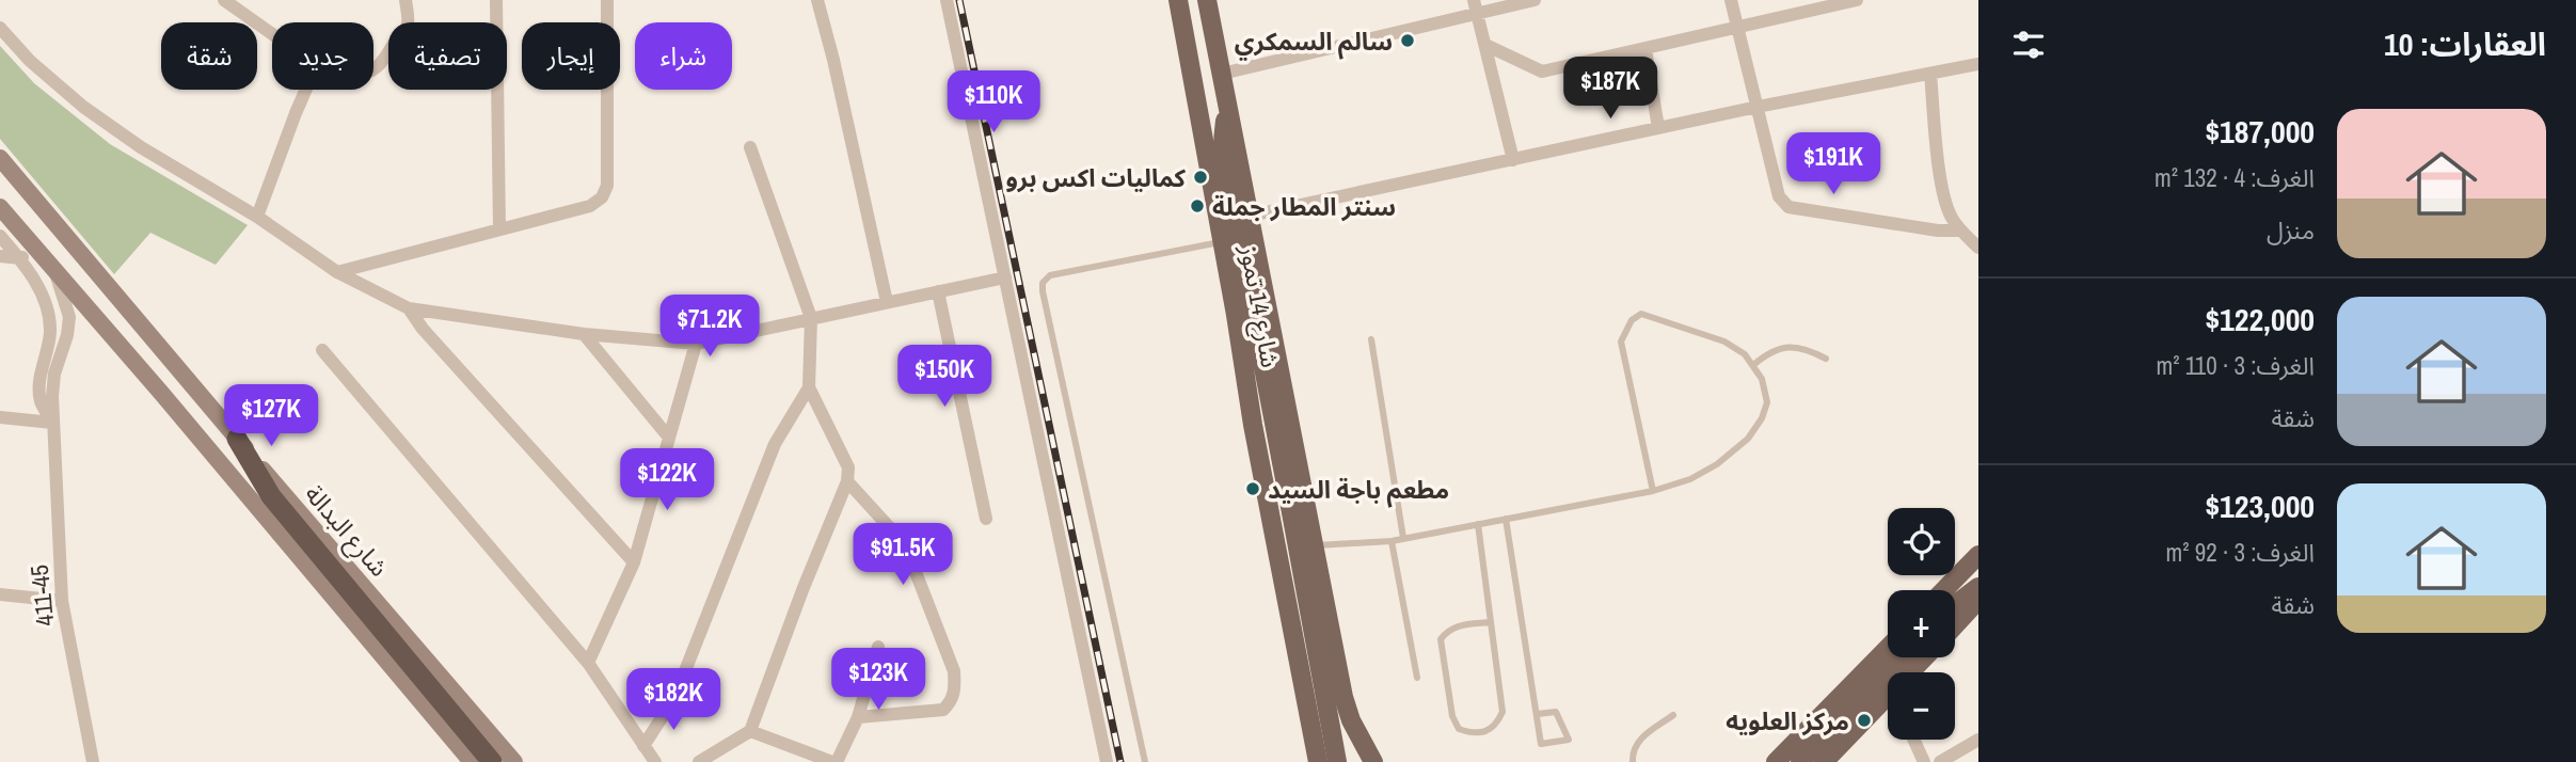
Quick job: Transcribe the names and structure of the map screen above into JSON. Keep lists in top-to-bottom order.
{
  "streets": {
    "main road": ["شارع 14 تموز", "شارع البدالة"],
    "street": ["411-45"]
  },
  "places": [
    "سالم السمكري",
    "كماليات اكس برو",
    "سنتر المطار جملة",
    "مطعم باجة السيد",
    "مركز العلويه"
  ],
  "page": {
    "heading": "العقارات: 10",
    "chip": [
      "شراء",
      "إيجار",
      "تصفية",
      "جديد",
      "شقة"
    ],
    "price": [
      "$187K",
      "$110K",
      "$191K",
      "$71.2K",
      "$150K",
      "$127K",
      "$122K",
      "$91.5K",
      "$123K",
      "$182K"
    ],
    "list": [
      {
        "name": "$187,000",
        "note": "الغرف: 4 · 132 m² · منزل"
      },
      {
        "name": "$122,000",
        "note": "الغرف: 3 · 110 m² · شقة"
      },
      {
        "name": "$123,000",
        "note": "الغرف: 3 · 92 m² · شقة"
      }
    ],
    "map_buttons": ["+", "−"]
  }
}
